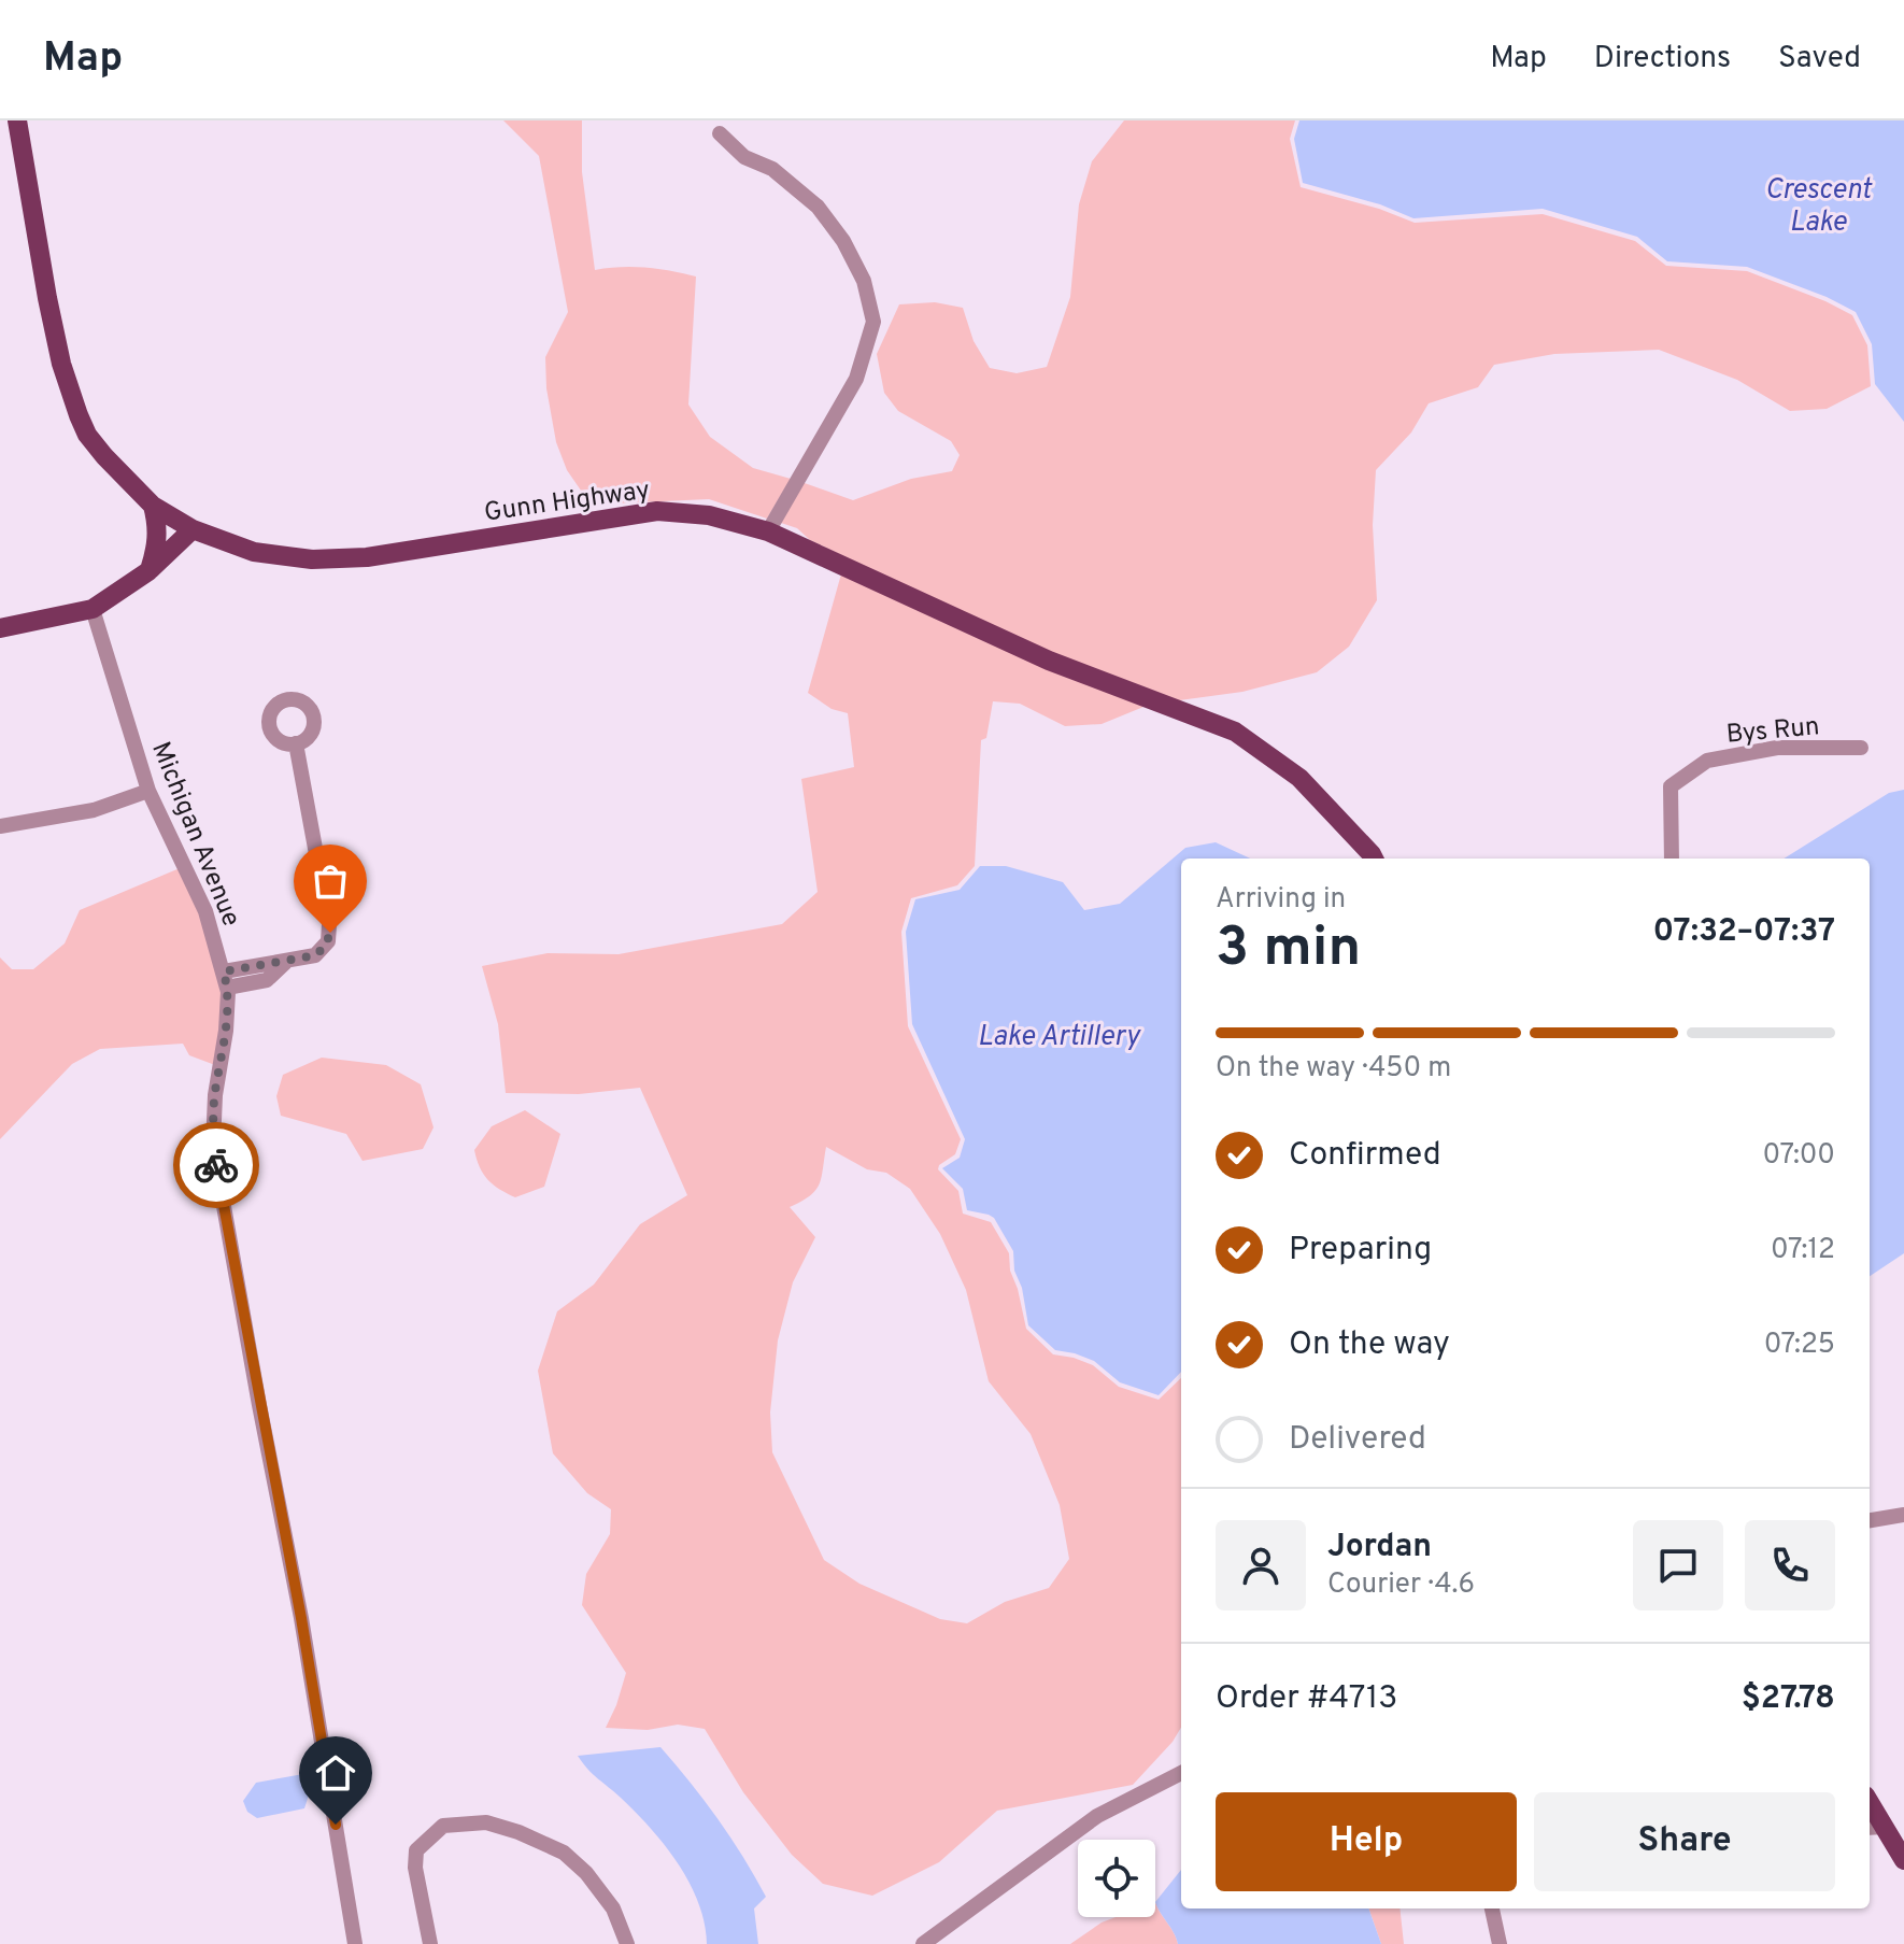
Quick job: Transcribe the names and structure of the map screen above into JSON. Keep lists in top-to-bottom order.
{
  "streets": {
    "main road": ["Gunn Highway"],
    "street": ["Bys Run", "Michigan Avenue"]
  },
  "water": ["Crescent Lake", "Lake Artillery"],
  "page": {
    "header": "Map",
    "nav": ["Map", "Directions", "Saved"],
    "heading": ["3 min", "Arriving in", "07:32–07:37"],
    "panel": [
      "Jordan",
      "Courier · 4.6",
      "Order #4713",
      "$27.78"
    ],
    "bar": "On the way · 450 m",
    "list": [
      ["Confirmed", "07:00"],
      ["Preparing", "07:12"],
      ["On the way", "07:25"],
      "Delivered"
    ],
    "buttons": ["Help", "Share"]
  }
}
